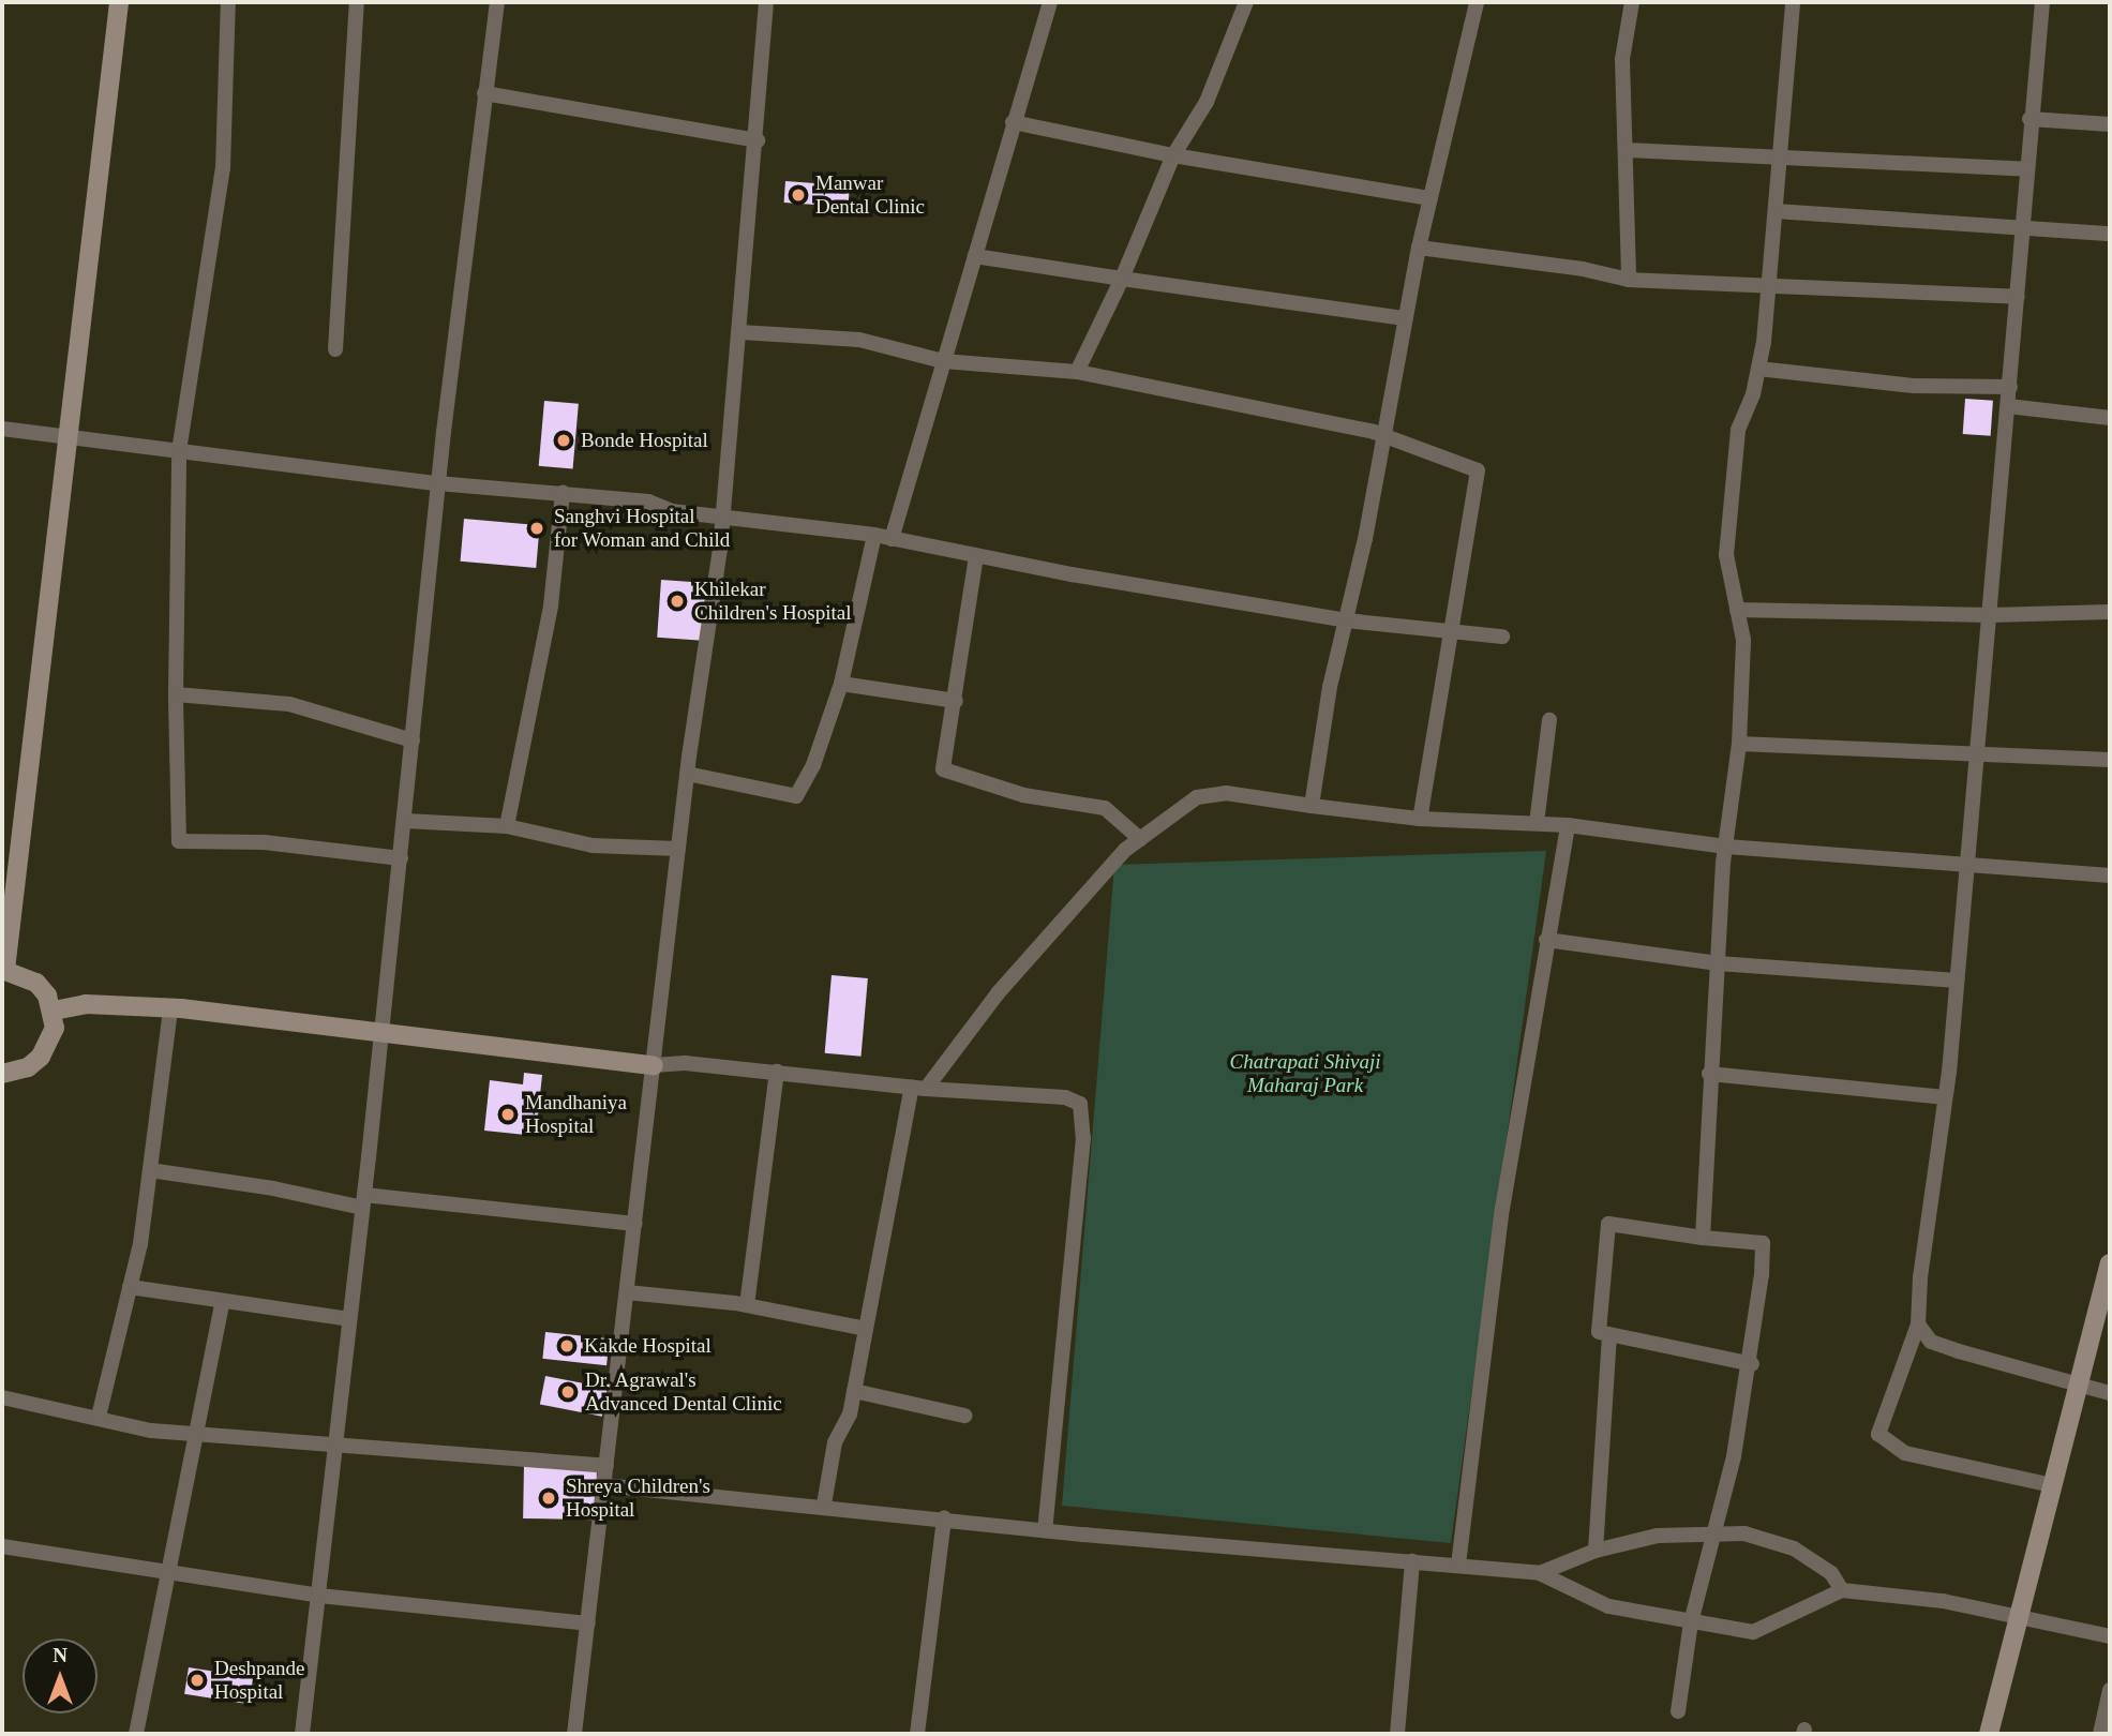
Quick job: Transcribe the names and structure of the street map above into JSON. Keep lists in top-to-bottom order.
{
  "parks": ["Chatrapati Shivaji Maharaj Park"],
  "places": [
    "Manwar Dental Clinic",
    "Bonde Hospital",
    "Sanghvi Hospital for Woman and Child",
    "Khilekar Children's Hospital",
    "Mandhaniya Hospital",
    "Kakde Hospital",
    "Dr. Agrawal's Advanced Dental Clinic",
    "Shreya Children's Hospital",
    "Deshpande Hospital"
  ],
  "north": "top"
}
